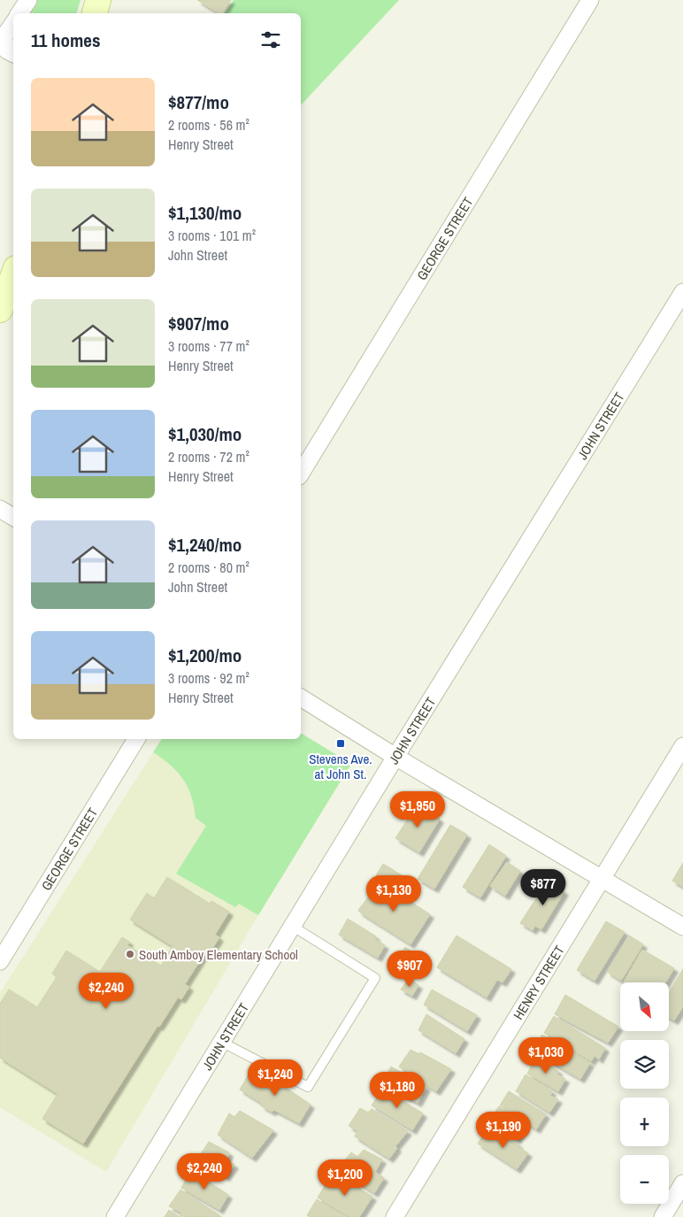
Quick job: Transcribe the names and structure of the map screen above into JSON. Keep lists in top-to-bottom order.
{
  "streets": {
    "street": ["GEORGE STREET", "JOHN STREET", "HENRY STREET"]
  },
  "places": {
    "transit": ["Stevens Ave. at John St."],
    "other": ["South Amboy Elementary School"]
  },
  "north": "bottom right",
  "page": {
    "heading": "11 homes",
    "list": [
      {
        "name": "$877/mo",
        "note": "2 rooms · 56 m² · Henry Street"
      },
      {
        "name": "$1,130/mo",
        "note": "3 rooms · 101 m² · John Street"
      },
      {
        "name": "$907/mo",
        "note": "3 rooms · 77 m² · Henry Street"
      },
      {
        "name": "$1,030/mo",
        "note": "2 rooms · 72 m² · Henry Street"
      },
      {
        "name": "$1,240/mo",
        "note": "2 rooms · 80 m² · John Street"
      },
      {
        "name": "$1,200/mo",
        "note": "3 rooms · 92 m² · Henry Street"
      }
    ],
    "price": [
      "$1,950",
      "$877",
      "$1,130",
      "$907",
      "$2,240",
      "$1,030",
      "$1,240",
      "$1,180",
      "$1,190",
      "$2,240",
      "$1,200"
    ],
    "map_buttons": ["+", "−"]
  }
}
